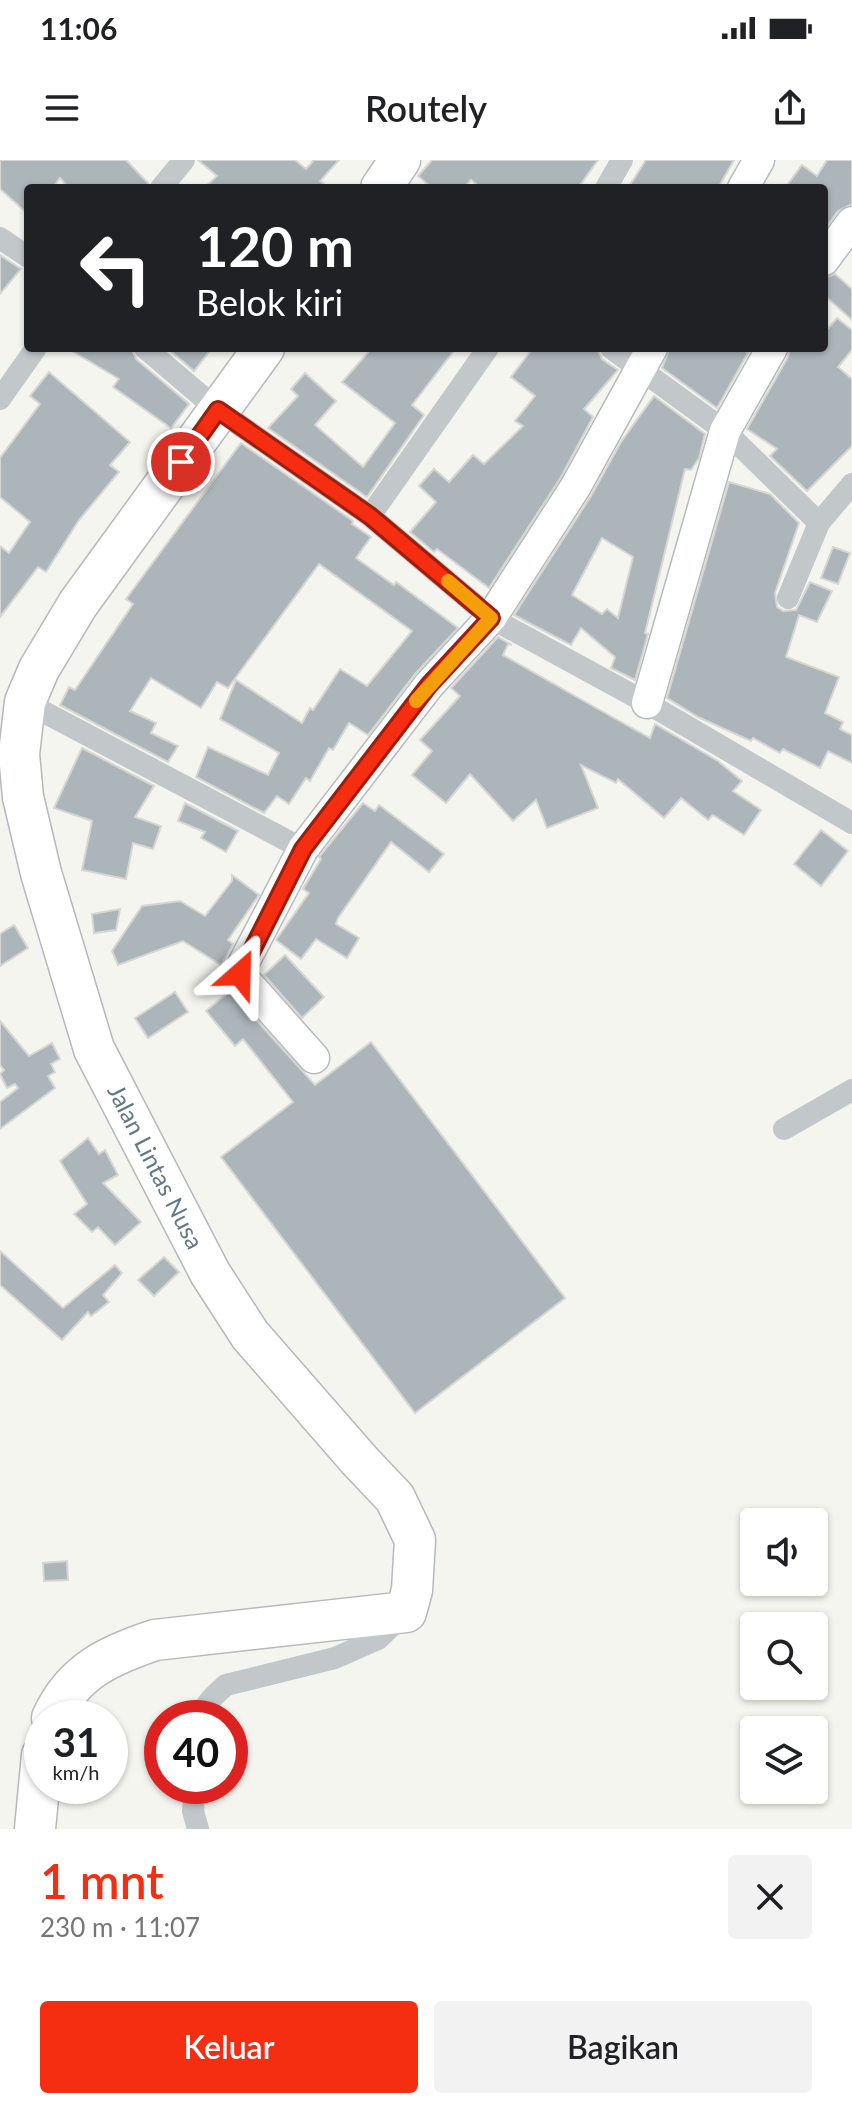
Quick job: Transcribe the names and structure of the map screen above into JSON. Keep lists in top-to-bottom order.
{
  "streets": {
    "highway": ["Jalan Lintas Nusa"]
  },
  "page": {
    "status": "11:06",
    "header": "Routely",
    "turn": ["120 m", "Belok kiri"],
    "speed": "31 km/h",
    "limit": "40",
    "heading": ["1 mnt", "230 m · 11:07"],
    "buttons": ["Keluar", "Bagikan"]
  }
}
